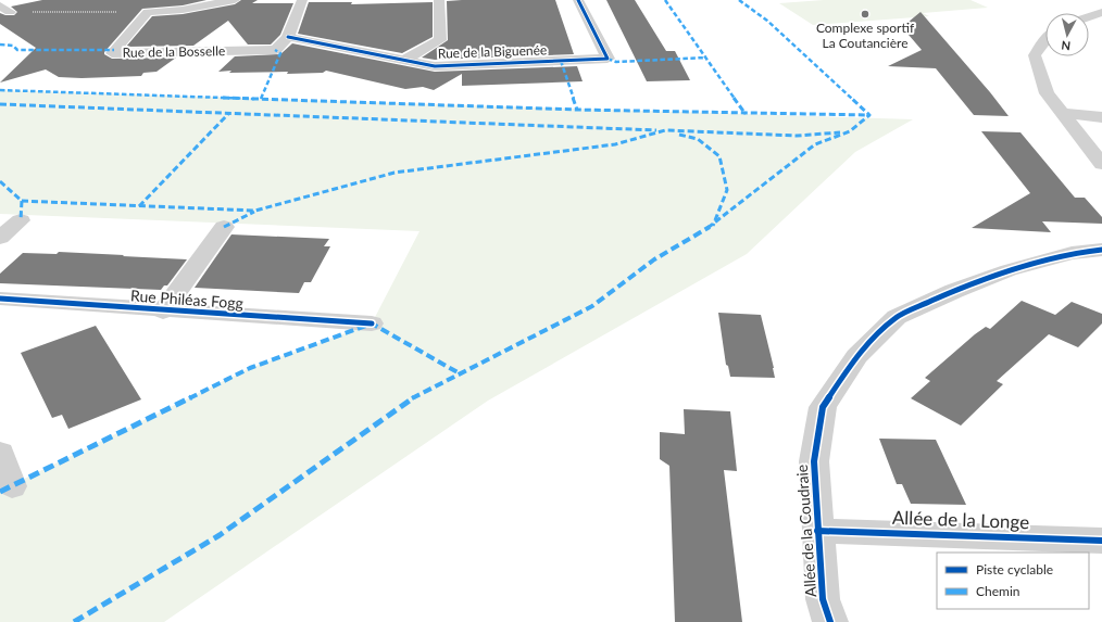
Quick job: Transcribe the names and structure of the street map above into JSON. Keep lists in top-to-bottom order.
{
  "streets": {
    "street": [
      "Rue de la Bosselle",
      "Rue de la Biguenée",
      "Rue Philéas Fogg",
      "Allée de la Longe",
      "Allée de la Coudraie"
    ]
  },
  "crossings": [
    ["Rue de la Bosselle", "Rue de la Biguenée"],
    ["Allée de la Longe", "Allée de la Coudraie"]
  ],
  "places": ["Complexe sportif La Coutancière"],
  "legend": ["Piste cyclable", "Chemin"],
  "north": "bottom"
}
